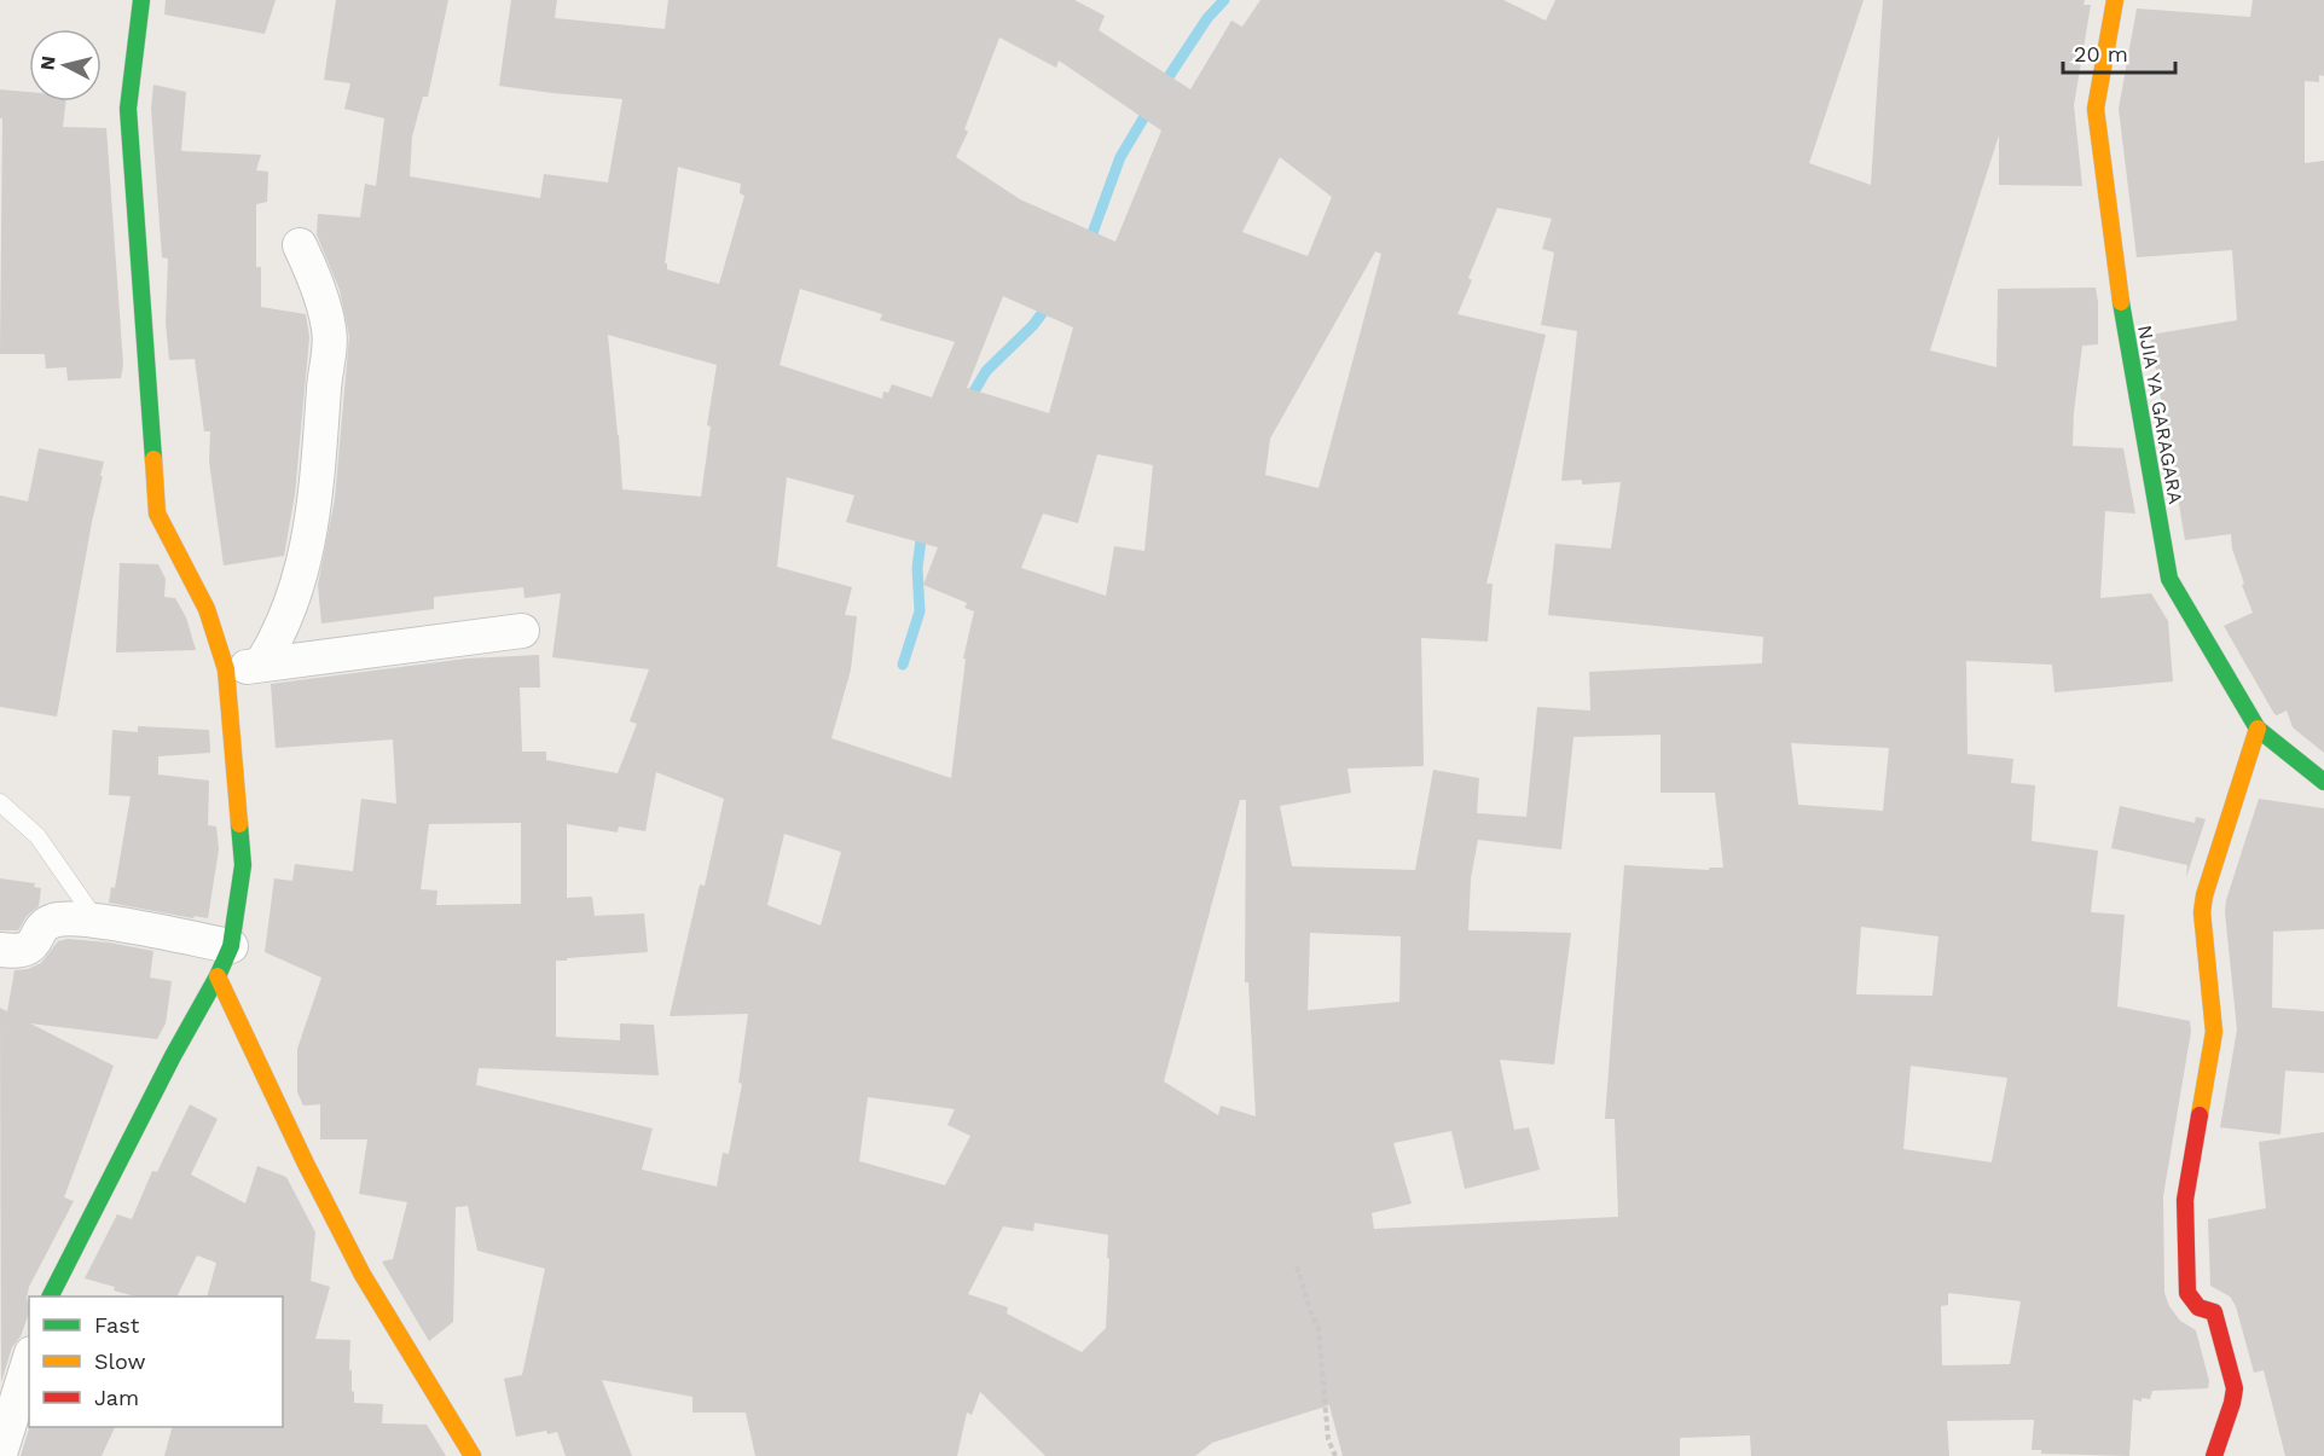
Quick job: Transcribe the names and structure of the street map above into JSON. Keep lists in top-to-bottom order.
{
  "streets": {
    "street": ["NJIA YA GARAGARA"]
  },
  "legend": ["Fast", "Slow", "Jam"],
  "scale_bar": "20 m",
  "north": "left"
}
